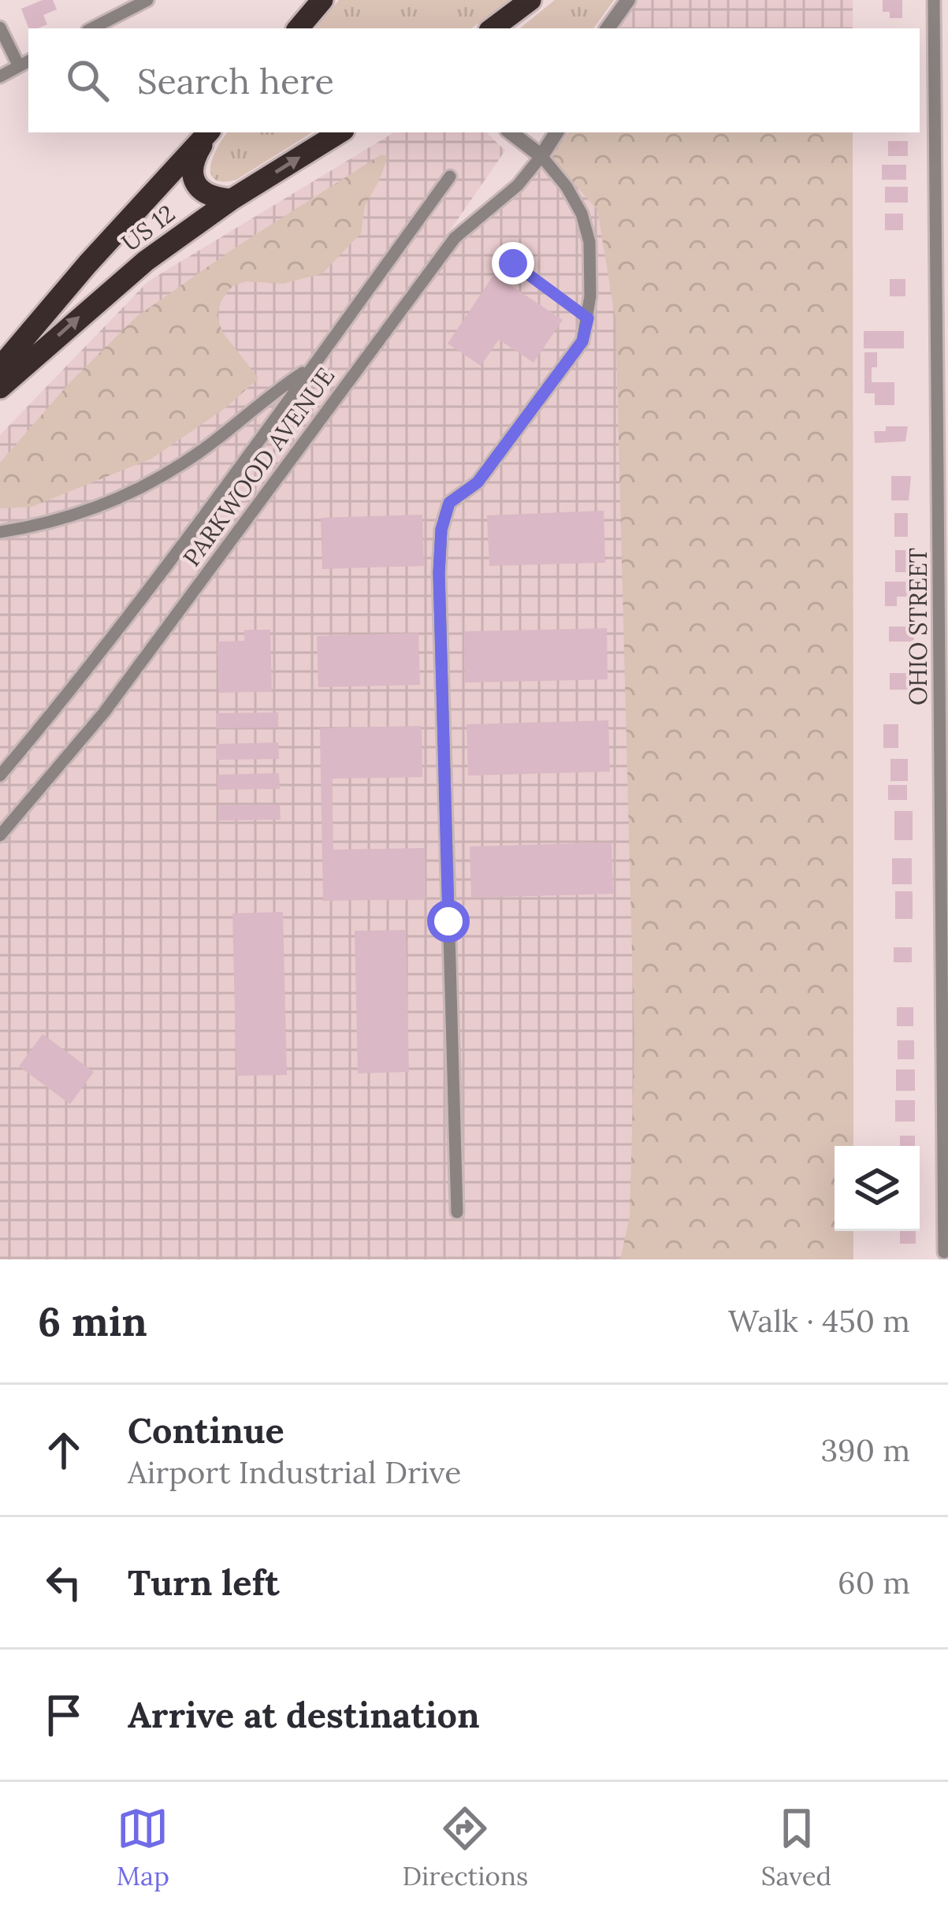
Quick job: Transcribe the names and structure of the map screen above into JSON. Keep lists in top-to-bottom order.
{
  "streets": {
    "highway": ["US 12"],
    "street": ["PARKWOOD AVENUE", "OHIO STREET"]
  },
  "page": {
    "search": "Search here",
    "heading": ["6 min", "Walk · 450 m"],
    "list": [
      ["Continue", "Airport Industrial Drive", "390 m"],
      ["Turn left", "60 m"],
      "Arrive at destination"
    ],
    "nav": ["Map", "Directions", "Saved"]
  }
}
